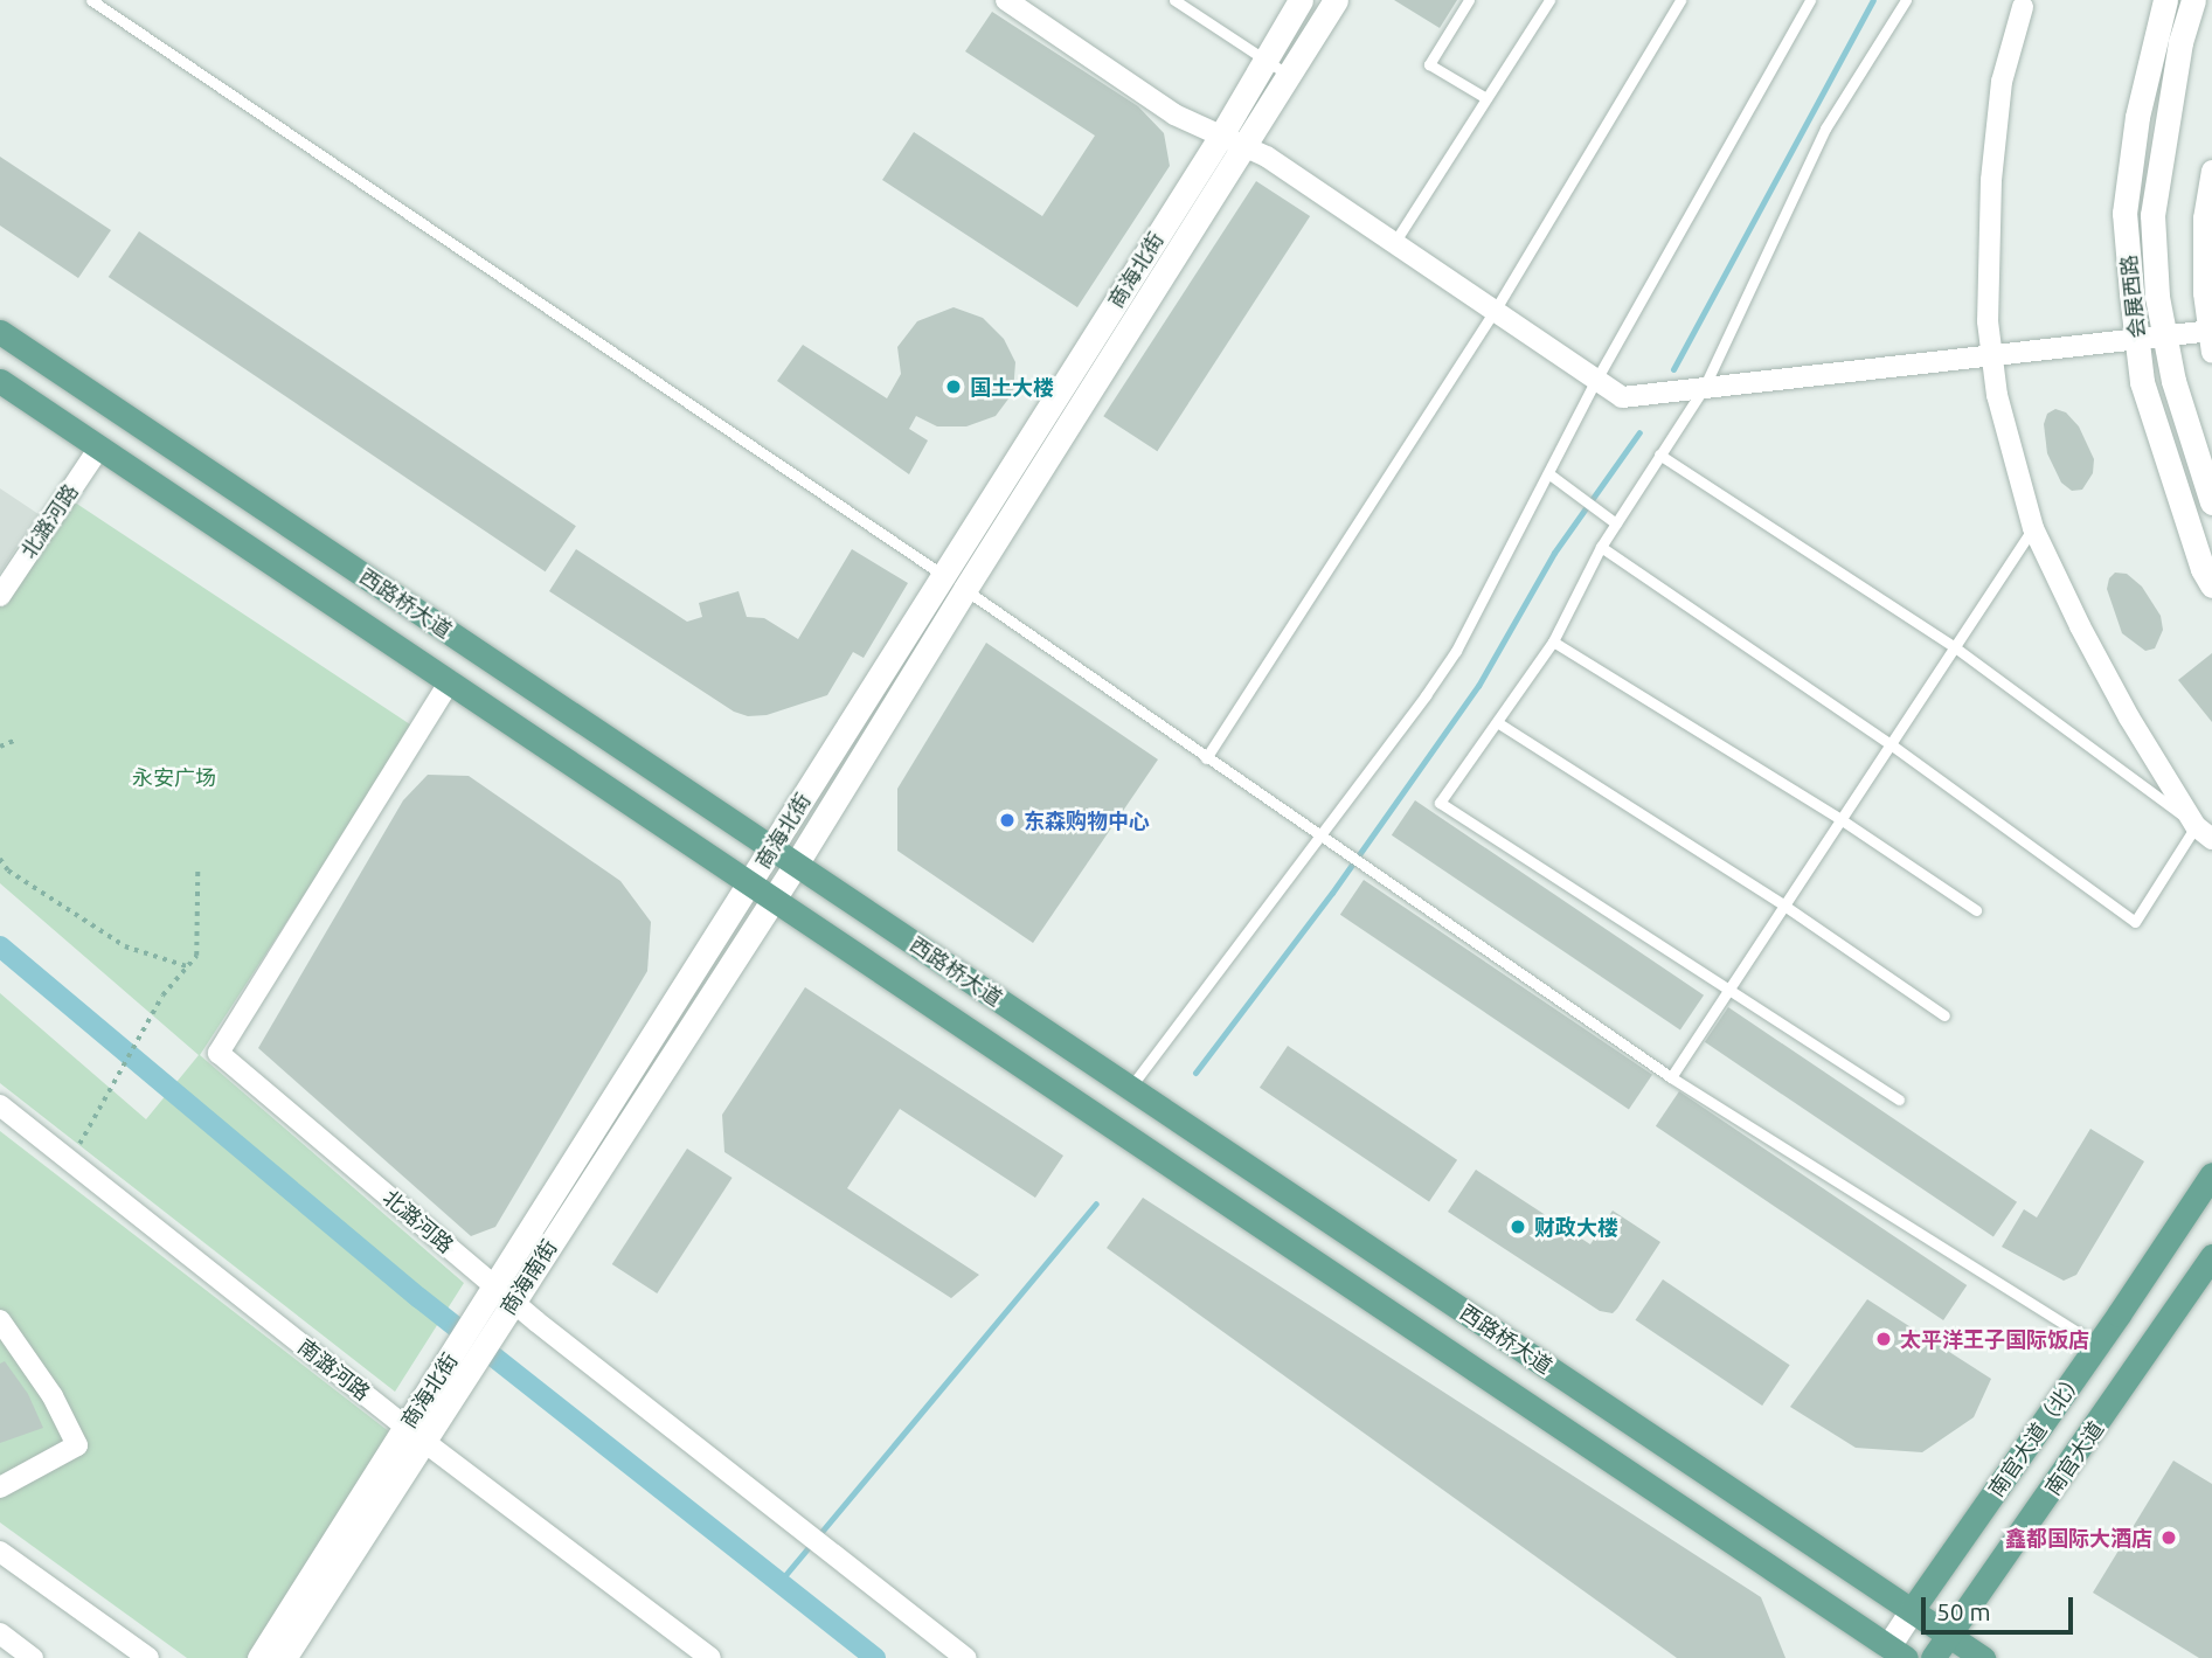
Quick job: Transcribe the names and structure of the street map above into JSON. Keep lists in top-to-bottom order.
{
  "streets": {
    "main road": [
      "商海北街",
      "会展西路",
      "西路桥大道",
      "商海南街",
      "南官大道（北）",
      "南官大道"
    ],
    "street": ["北潞河路", "南潞河路"]
  },
  "crossings": [
    ["商海北街", "北潞河路"],
    ["商海北街", "西路桥大道"],
    ["商海北街", "商海南街"],
    ["商海北街", "南潞河路"],
    ["北潞河路", "西路桥大道"],
    ["北潞河路", "商海南街"],
    ["西路桥大道", "商海南街"],
    ["西路桥大道", "南官大道（北）"],
    ["西路桥大道", "南官大道"],
    ["商海南街", "南潞河路"]
  ],
  "parks": ["永安广场"],
  "places": [
    "国土大楼",
    "东森购物中心",
    "财政大楼",
    "太平洋王子国际饭店",
    "鑫都国际大酒店"
  ],
  "scale_bar": "50 m"
}
